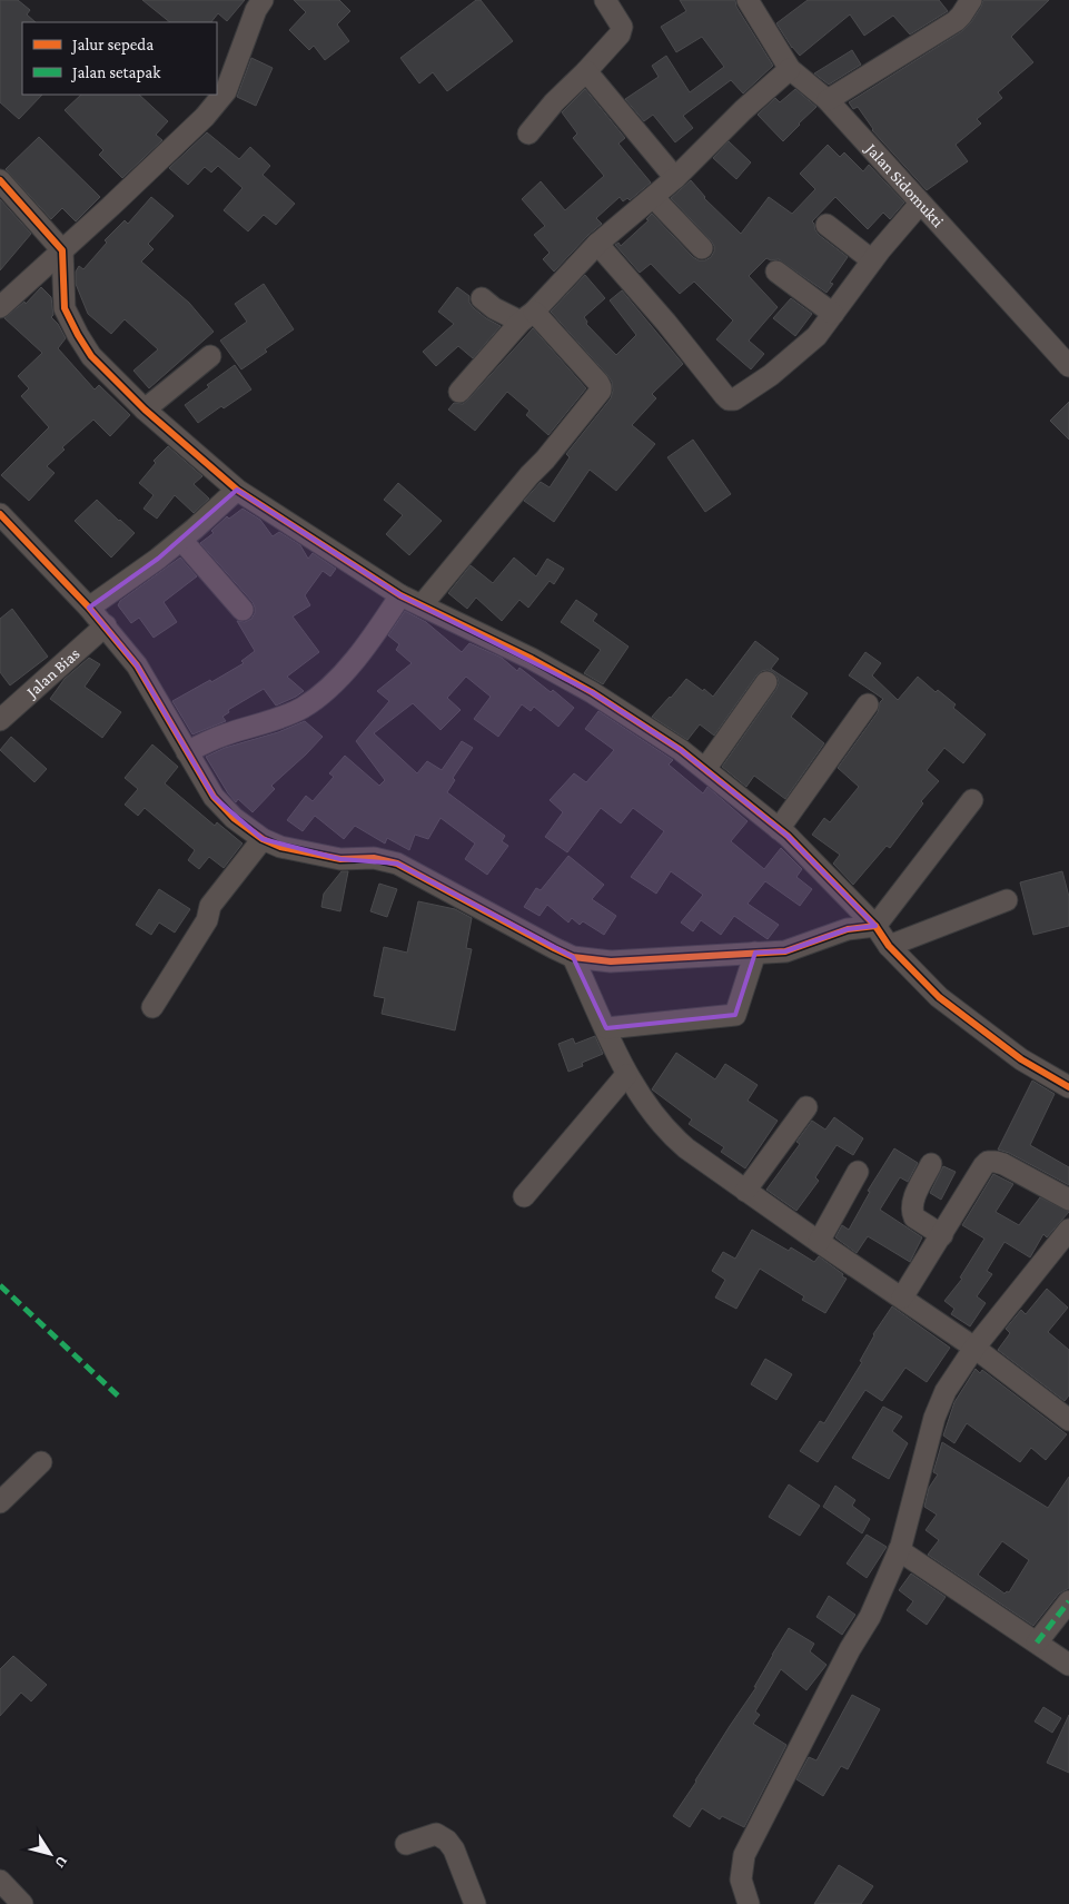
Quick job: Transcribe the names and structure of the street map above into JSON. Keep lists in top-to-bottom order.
{
  "streets": {
    "street": ["Jalan Sidomukti", "Jalan Bias"]
  },
  "legend": ["Jalur sepeda", "Jalan setapak"],
  "north": "bottom right"
}
